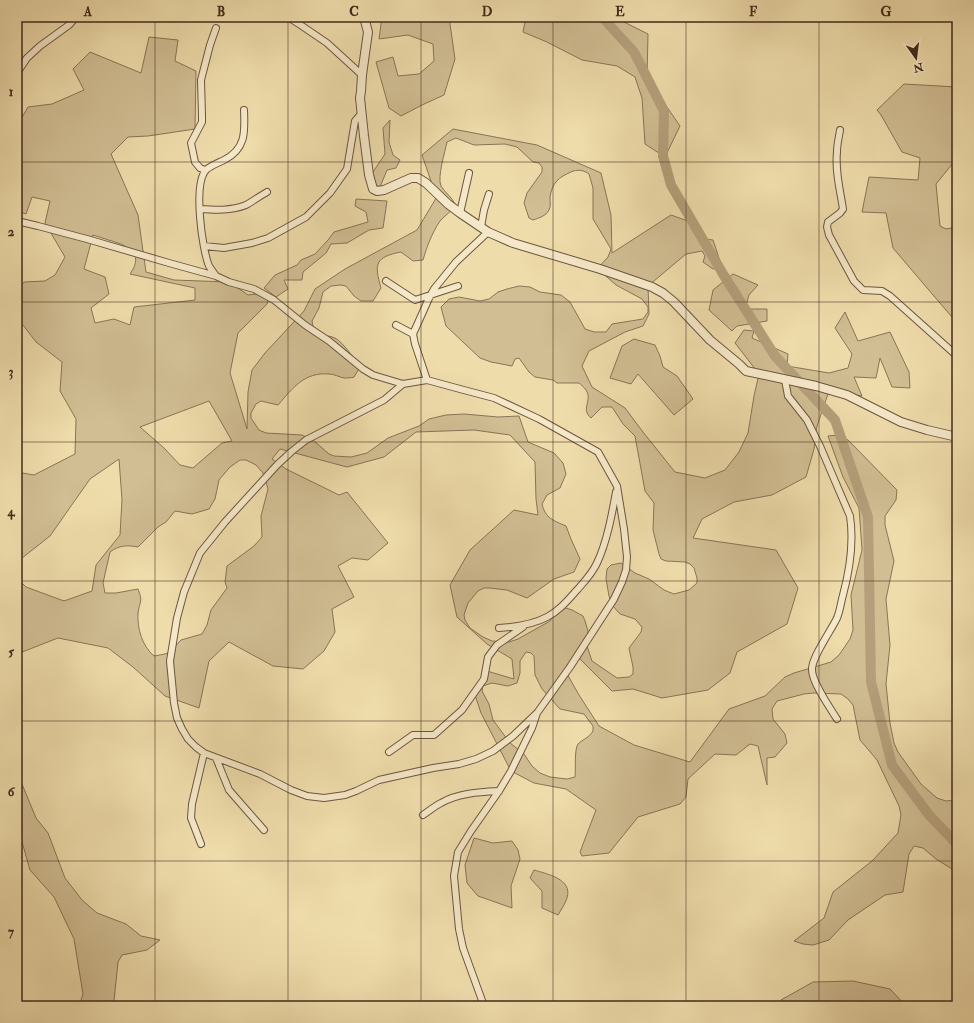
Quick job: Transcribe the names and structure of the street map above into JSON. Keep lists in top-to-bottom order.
{
  "north": "bottom",
  "grid": {
    "columns": [
      "A",
      "B",
      "C",
      "D",
      "E",
      "F",
      "G"
    ],
    "rows": [
      "1",
      "2",
      "3",
      "4",
      "5",
      "6",
      "7"
    ]
  }
}
